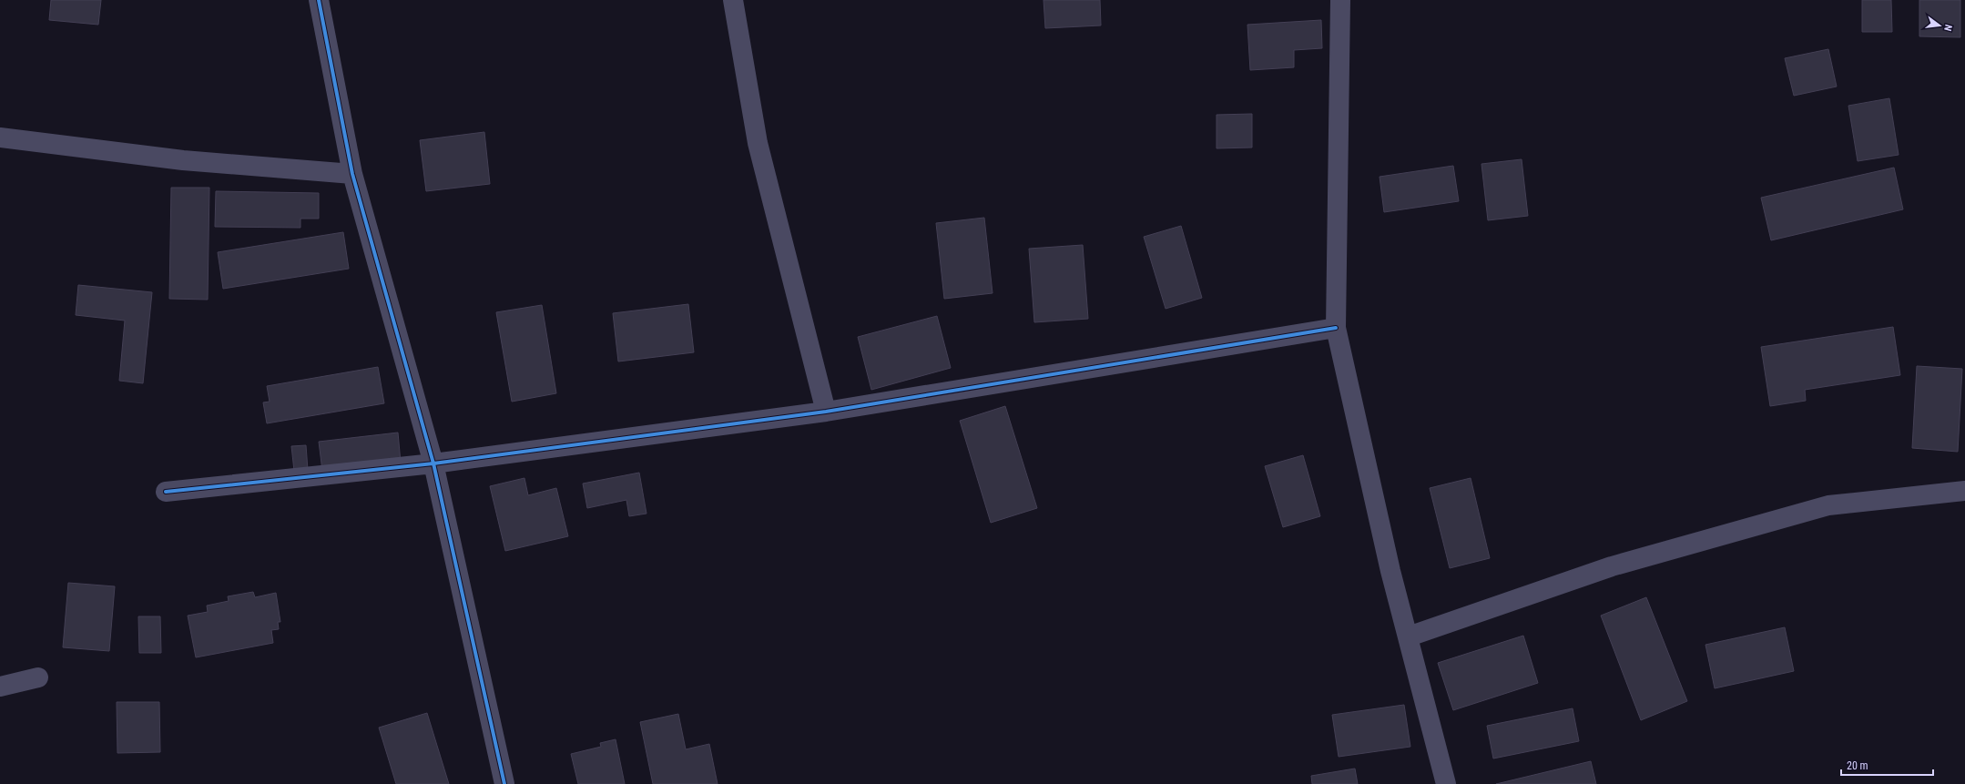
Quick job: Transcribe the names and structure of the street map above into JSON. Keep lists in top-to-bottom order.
{
  "scale_bar": "20 m",
  "north": "right"
}
